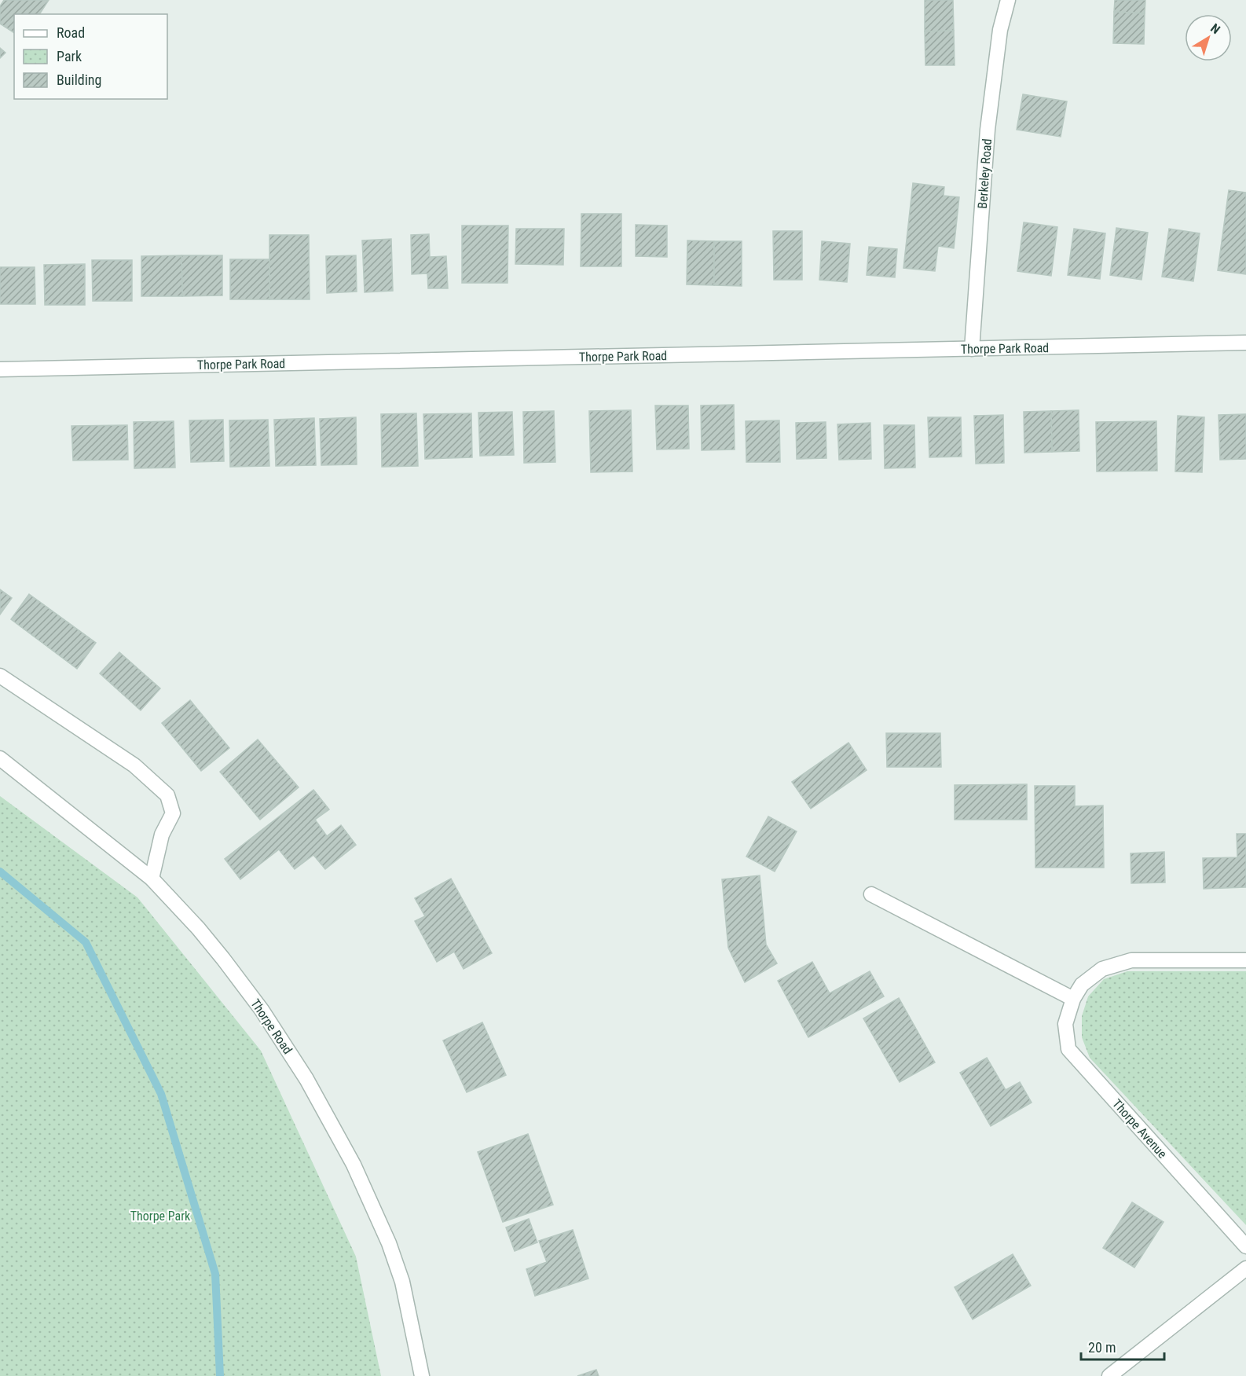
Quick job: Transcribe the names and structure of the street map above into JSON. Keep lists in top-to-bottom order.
{
  "streets": {
    "street": [
      "Berkeley Road",
      "Thorpe Park Road",
      "Thorpe Road",
      "Thorpe Avenue"
    ]
  },
  "crossings": [
    ["Berkeley Road", "Thorpe Park Road"]
  ],
  "parks": ["Thorpe Park"],
  "legend": ["Road", "Park", "Building"],
  "scale_bar": "20 m",
  "north": "top right"
}
